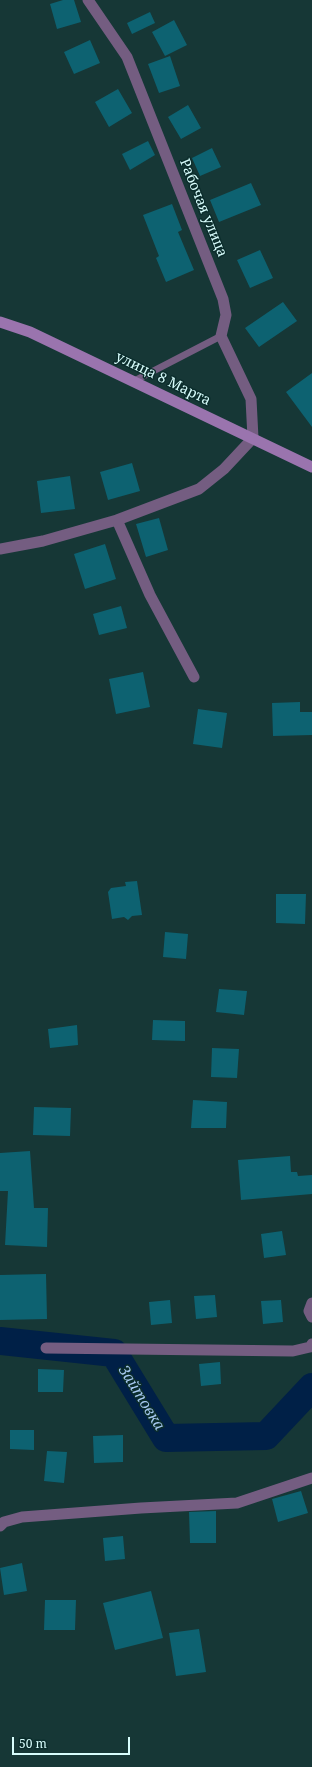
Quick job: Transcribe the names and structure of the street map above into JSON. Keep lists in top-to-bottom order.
{
  "streets": {
    "main road": ["улица 8 Марта"],
    "street": ["Рабочая улица"]
  },
  "water": ["Зайтовка"],
  "scale_bar": "50 m"
}
